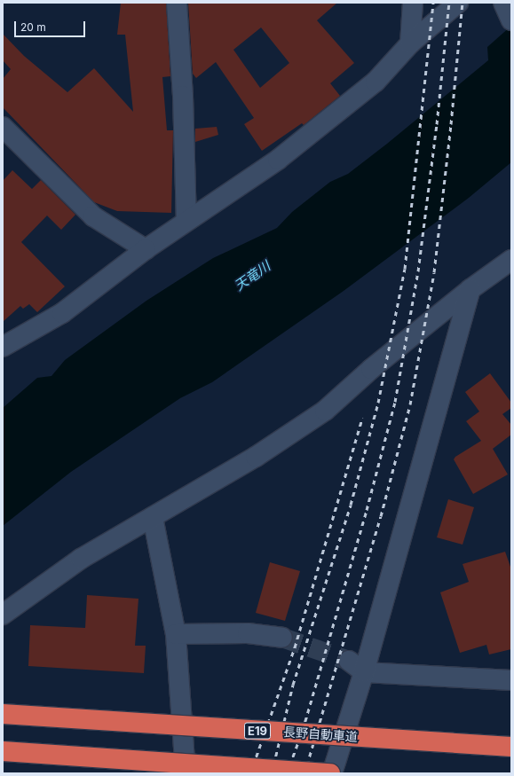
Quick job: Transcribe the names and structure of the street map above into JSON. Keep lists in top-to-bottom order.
{
  "streets": {
    "highway": ["E19", "長野自動車道"]
  },
  "water": ["天竜川"],
  "scale_bar": "20 m"
}
